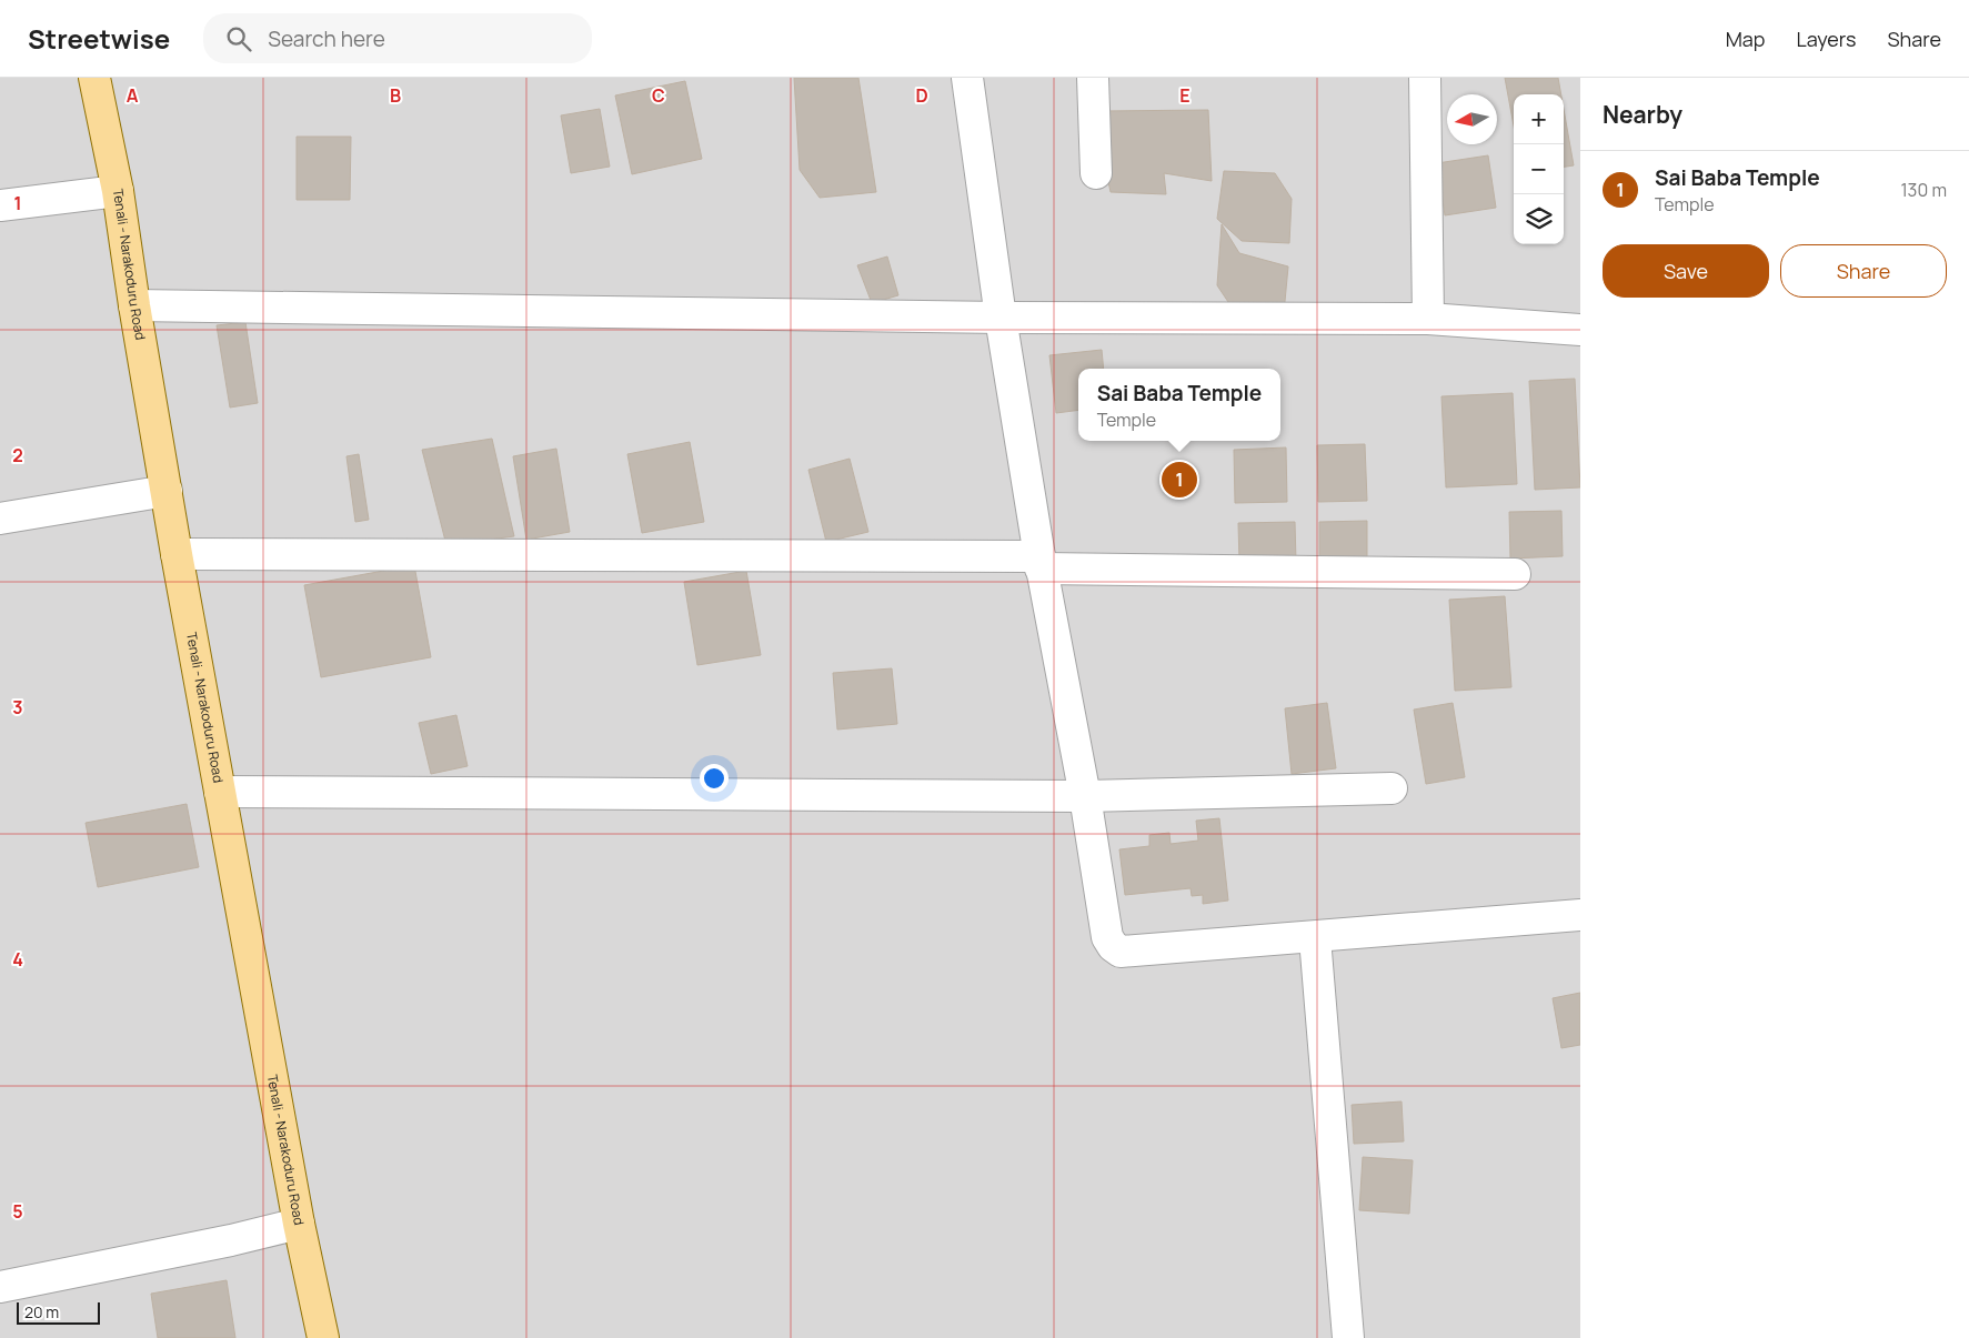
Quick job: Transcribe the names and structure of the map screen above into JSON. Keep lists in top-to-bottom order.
{
  "streets": {
    "main road": ["Tenali - Narakoduru Road"]
  },
  "scale_bar": "20 m",
  "north": "left",
  "page": {
    "header": "Streetwise",
    "search": "Search here",
    "nav": ["Map", "Layers", "Share"],
    "heading": "Nearby",
    "map_buttons": ["+", "−"],
    "list": [
      {
        "mark": "1",
        "name": "Sai Baba Temple",
        "note": "Temple",
        "value": "130 m"
      }
    ],
    "buttons": ["Save", "Share"],
    "popup": ["Sai Baba Temple", "Temple"],
    "pins": "1",
    "scale": "20 m"
  },
  "grid": {
    "columns": [
      "A",
      "B",
      "C",
      "D",
      "E"
    ],
    "rows": [
      "1",
      "2",
      "3",
      "4",
      "5"
    ]
  }
}
